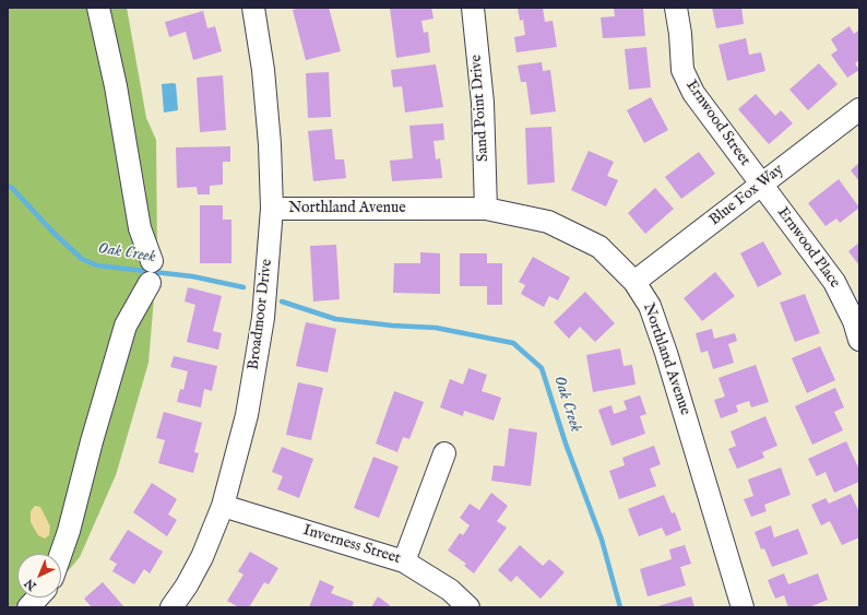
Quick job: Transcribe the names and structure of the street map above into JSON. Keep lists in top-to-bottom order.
{
  "streets": {
    "street": [
      "Sand Point Drive",
      "Ernwood Street",
      "Blue Fox Way",
      "Northland Avenue",
      "Ernwood Place",
      "Broadmoor Drive",
      "Inverness Street"
    ]
  },
  "crossings": [
    ["Sand Point Drive", "Northland Avenue"],
    ["Ernwood Street", "Blue Fox Way"],
    ["Ernwood Street", "Ernwood Place"],
    ["Blue Fox Way", "Northland Avenue"],
    ["Blue Fox Way", "Ernwood Place"],
    ["Northland Avenue", "Broadmoor Drive"],
    ["Broadmoor Drive", "Inverness Street"]
  ],
  "water": ["Oak Creek"],
  "north": "bottom left"
}
